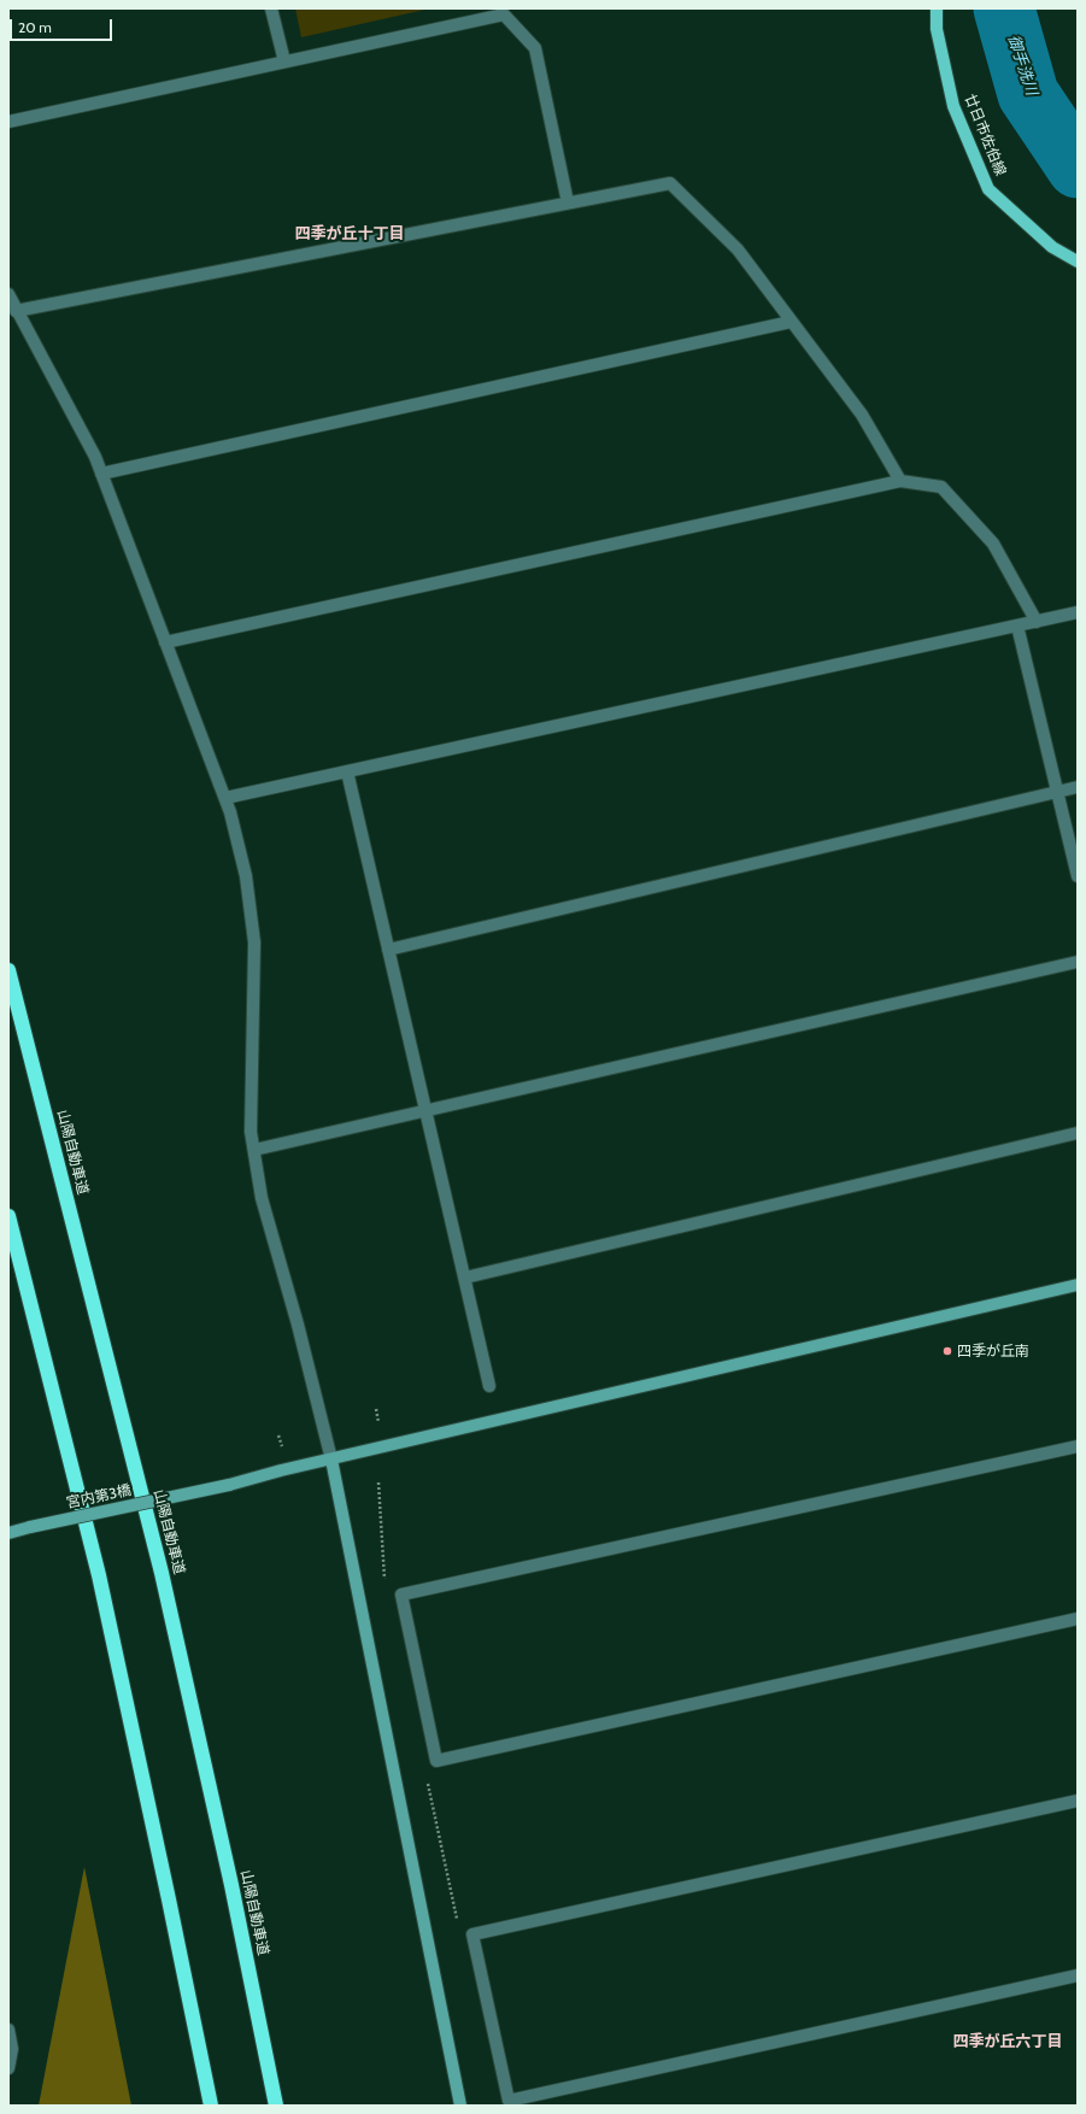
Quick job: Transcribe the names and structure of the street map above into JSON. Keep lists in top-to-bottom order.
{
  "streets": {
    "highway": ["山陽自動車道"],
    "main road": ["廿日市佐伯線"],
    "street": ["宮内第3橋"]
  },
  "districts": ["四季が丘十丁目", "四季が丘六丁目"],
  "water": ["御手洗川"],
  "places": ["四季が丘南"],
  "scale_bar": "20 m"
}
